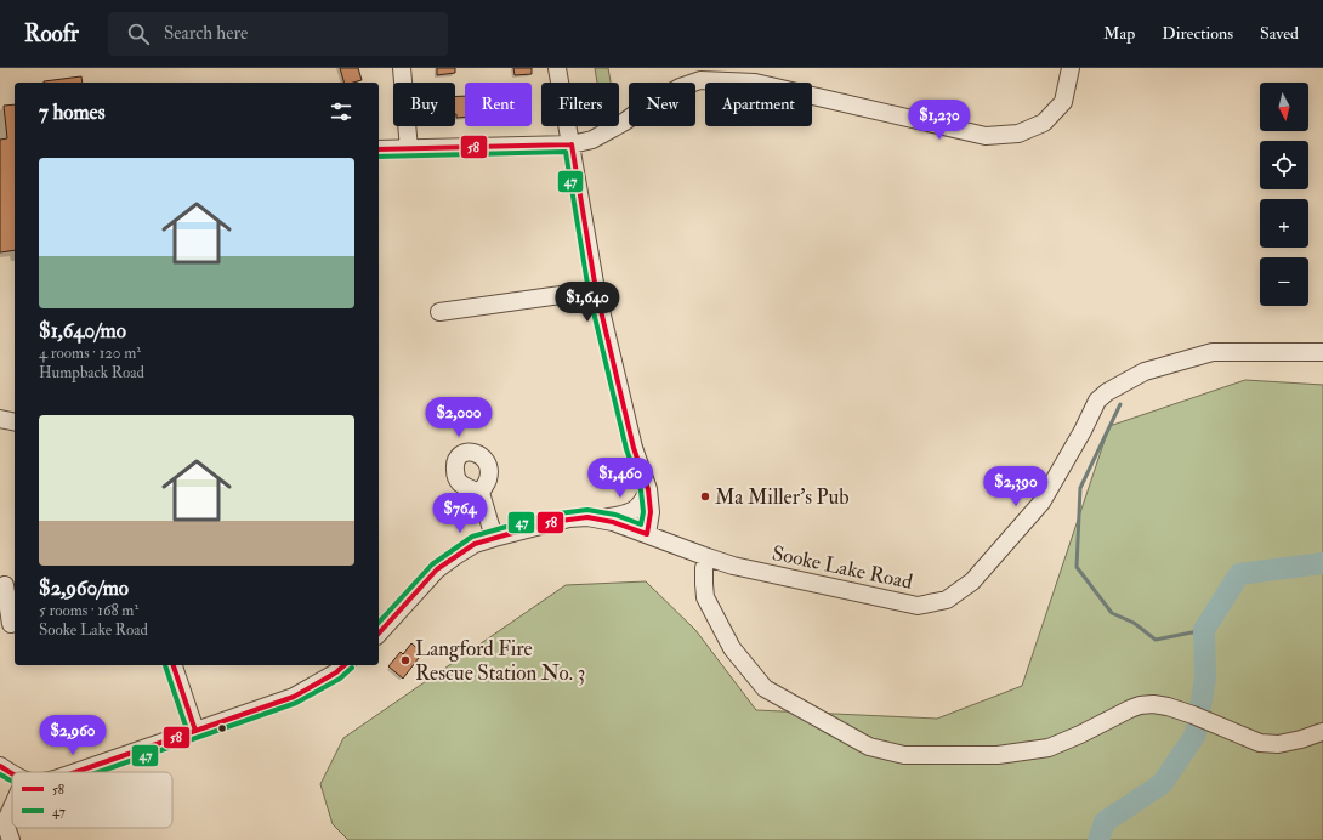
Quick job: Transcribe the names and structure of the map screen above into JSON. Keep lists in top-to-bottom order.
{
  "streets": {
    "street": ["Sooke Lake Road"]
  },
  "places": ["Ma Miller’s Pub", "Langford Fire Rescue Station No. 3"],
  "lines": ["transit line 58", "transit line 47"],
  "legend": ["58", "47"],
  "north": "bottom",
  "page": {
    "header": "Roofr",
    "search": "Search here",
    "nav": ["Map", "Directions", "Saved"],
    "map_buttons": ["+", "−"],
    "chip": [
      "Buy",
      "Rent",
      "Filters",
      "New",
      "Apartment"
    ],
    "heading": "7 homes",
    "price": [
      "$1,230",
      "$1,640",
      "$2,000",
      "$1,460",
      "$2,390",
      "$764",
      "$2,960"
    ],
    "list": [
      {
        "name": "$1,640/mo",
        "note": "4 rooms · 120 m² · Humpback Road"
      },
      {
        "name": "$2,960/mo",
        "note": "5 rooms · 168 m² · Sooke Lake Road"
      }
    ]
  }
}
